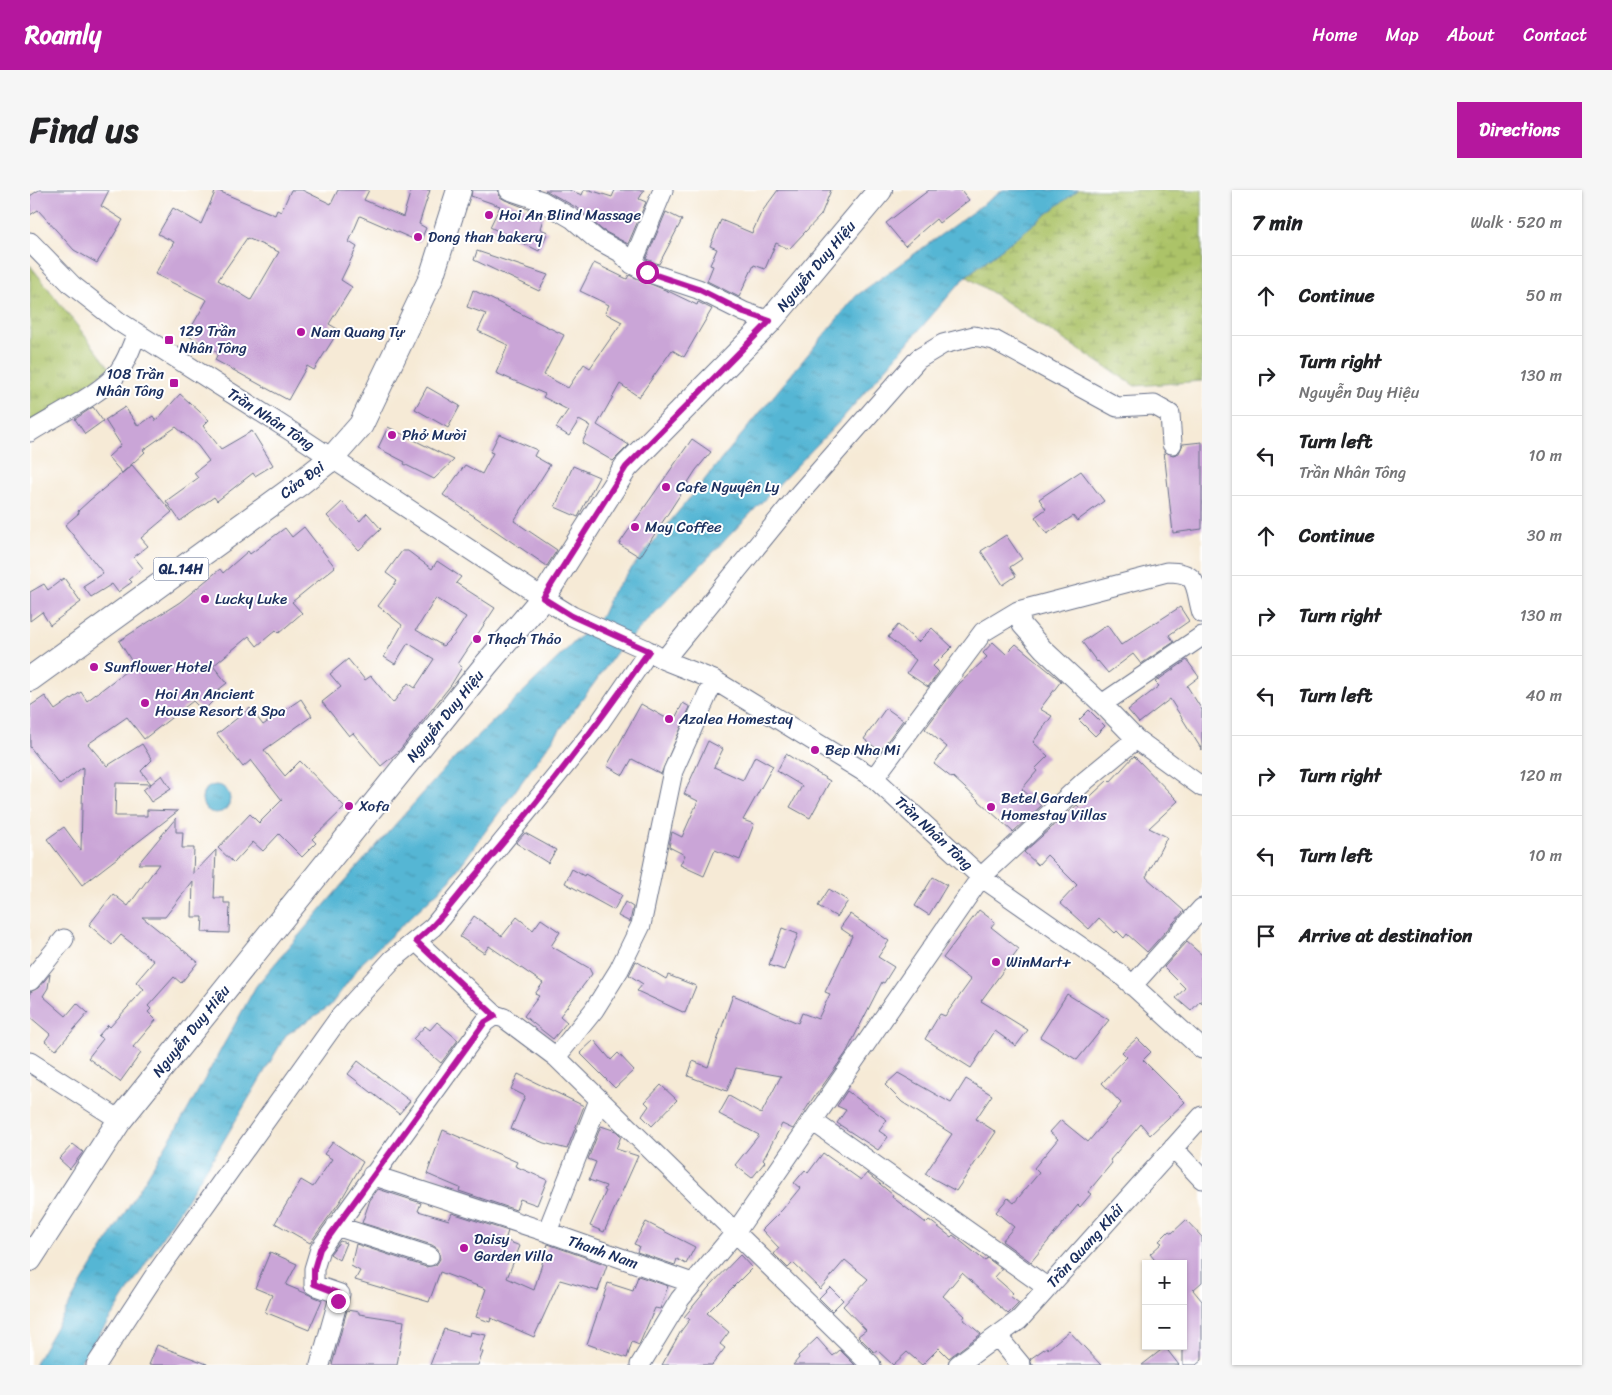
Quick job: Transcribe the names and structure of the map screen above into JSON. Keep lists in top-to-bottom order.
{
  "streets": {
    "main road": ["Nguyễn Duy Hiệu", "Cửa Đại", "QL.14H"],
    "street": ["Trần Nhân Tông", "Trần Quang Khải", "Thanh Nam"]
  },
  "crossings": [
    ["Nguyễn Duy Hiệu", "Trần Nhân Tông"],
    ["Trần Nhân Tông", "Cửa Đại"]
  ],
  "places": {
    "other": [
      "Hoi An Blind Massage",
      "Dong than bakery",
      "Nam Quang Tự",
      "Phở Mười",
      "Cafe Nguyên Ly",
      "May Coffee",
      "Lucky Luke",
      "Thạch Thảo",
      "Sunflower Hotel",
      "Hoi An Ancient House Resort & Spa",
      "Azalea Homestay",
      "Bep Nha Mi",
      "Xofa",
      "Betel Garden Homestay Villas",
      "WinMart+",
      "Daisy Garden Villa"
    ],
    "transit": ["129 Trần Nhân Tông", "108 Trần Nhân Tông"]
  },
  "page": {
    "header": "Roamly",
    "nav": [
      "Home",
      "Map",
      "About",
      "Contact"
    ],
    "title": "Find us",
    "buttons": "Directions",
    "heading": ["7 min", "Walk · 520 m"],
    "list": [
      ["Continue", "50 m"],
      ["Turn right", "Nguyễn Duy Hiệu", "130 m"],
      ["Turn left", "Trần Nhân Tông", "10 m"],
      ["Continue", "30 m"],
      ["Turn right", "130 m"],
      ["Turn left", "40 m"],
      ["Turn right", "120 m"],
      ["Turn left", "10 m"],
      "Arrive at destination"
    ],
    "map_buttons": ["+", "−"]
  }
}
